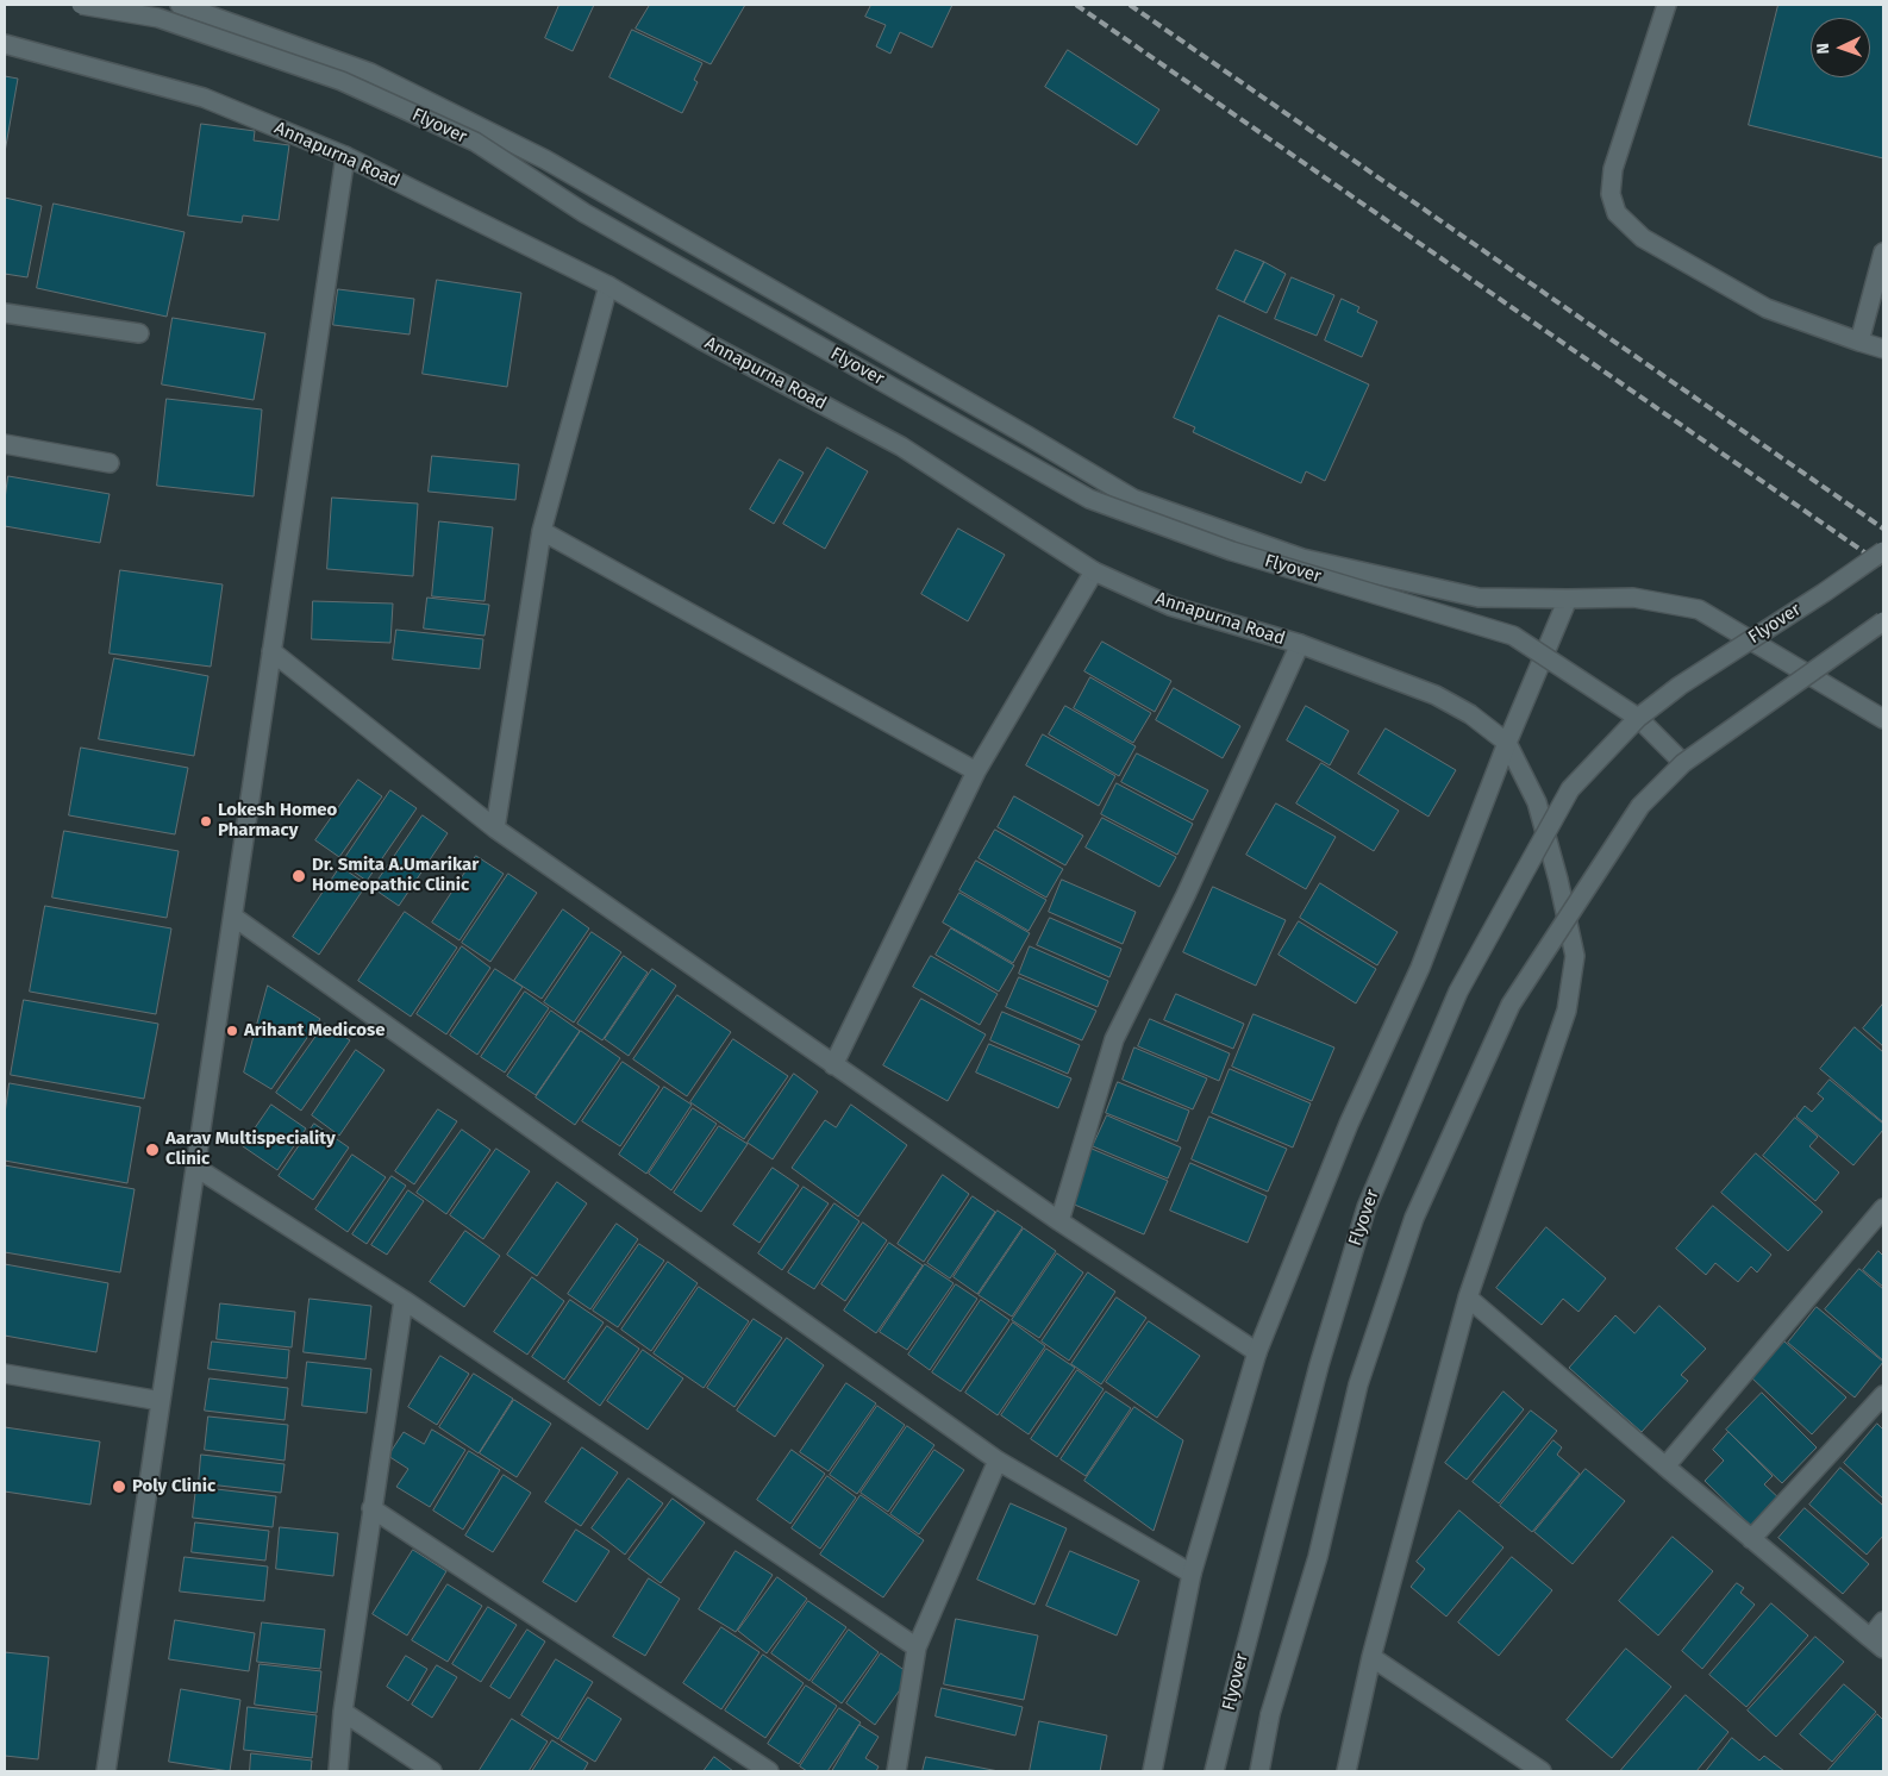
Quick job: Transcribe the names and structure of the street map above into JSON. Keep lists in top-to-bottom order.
{
  "streets": {
    "street": ["Flyover", "Annapurna Road"]
  },
  "places": [
    "Lokesh Homeo Pharmacy",
    "Dr. Smita A.Umarikar Homeopathic Clinic",
    "Arihant Medicose",
    "Aarav Multispeciality Clinic",
    "Poly Clinic"
  ],
  "north": "left"
}
